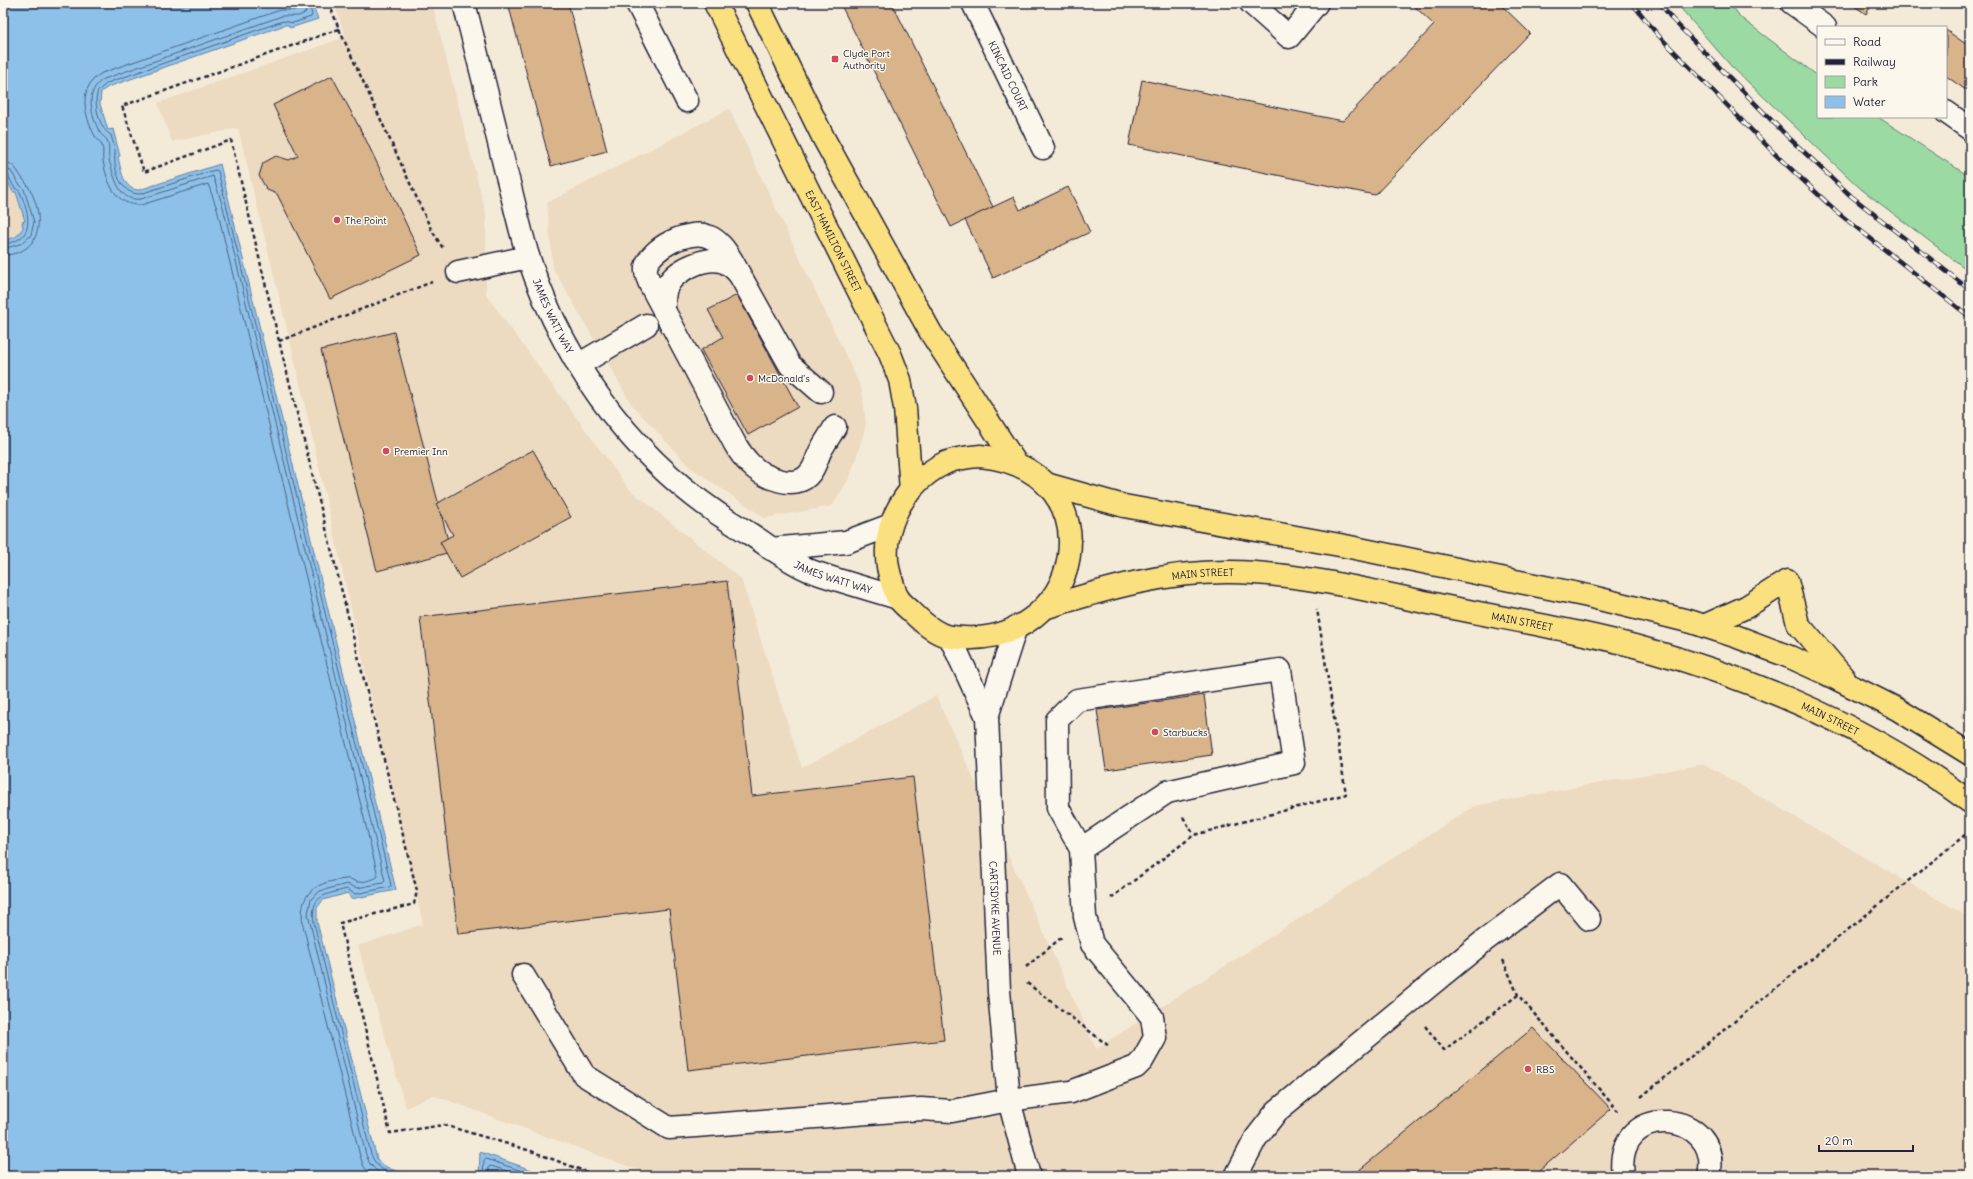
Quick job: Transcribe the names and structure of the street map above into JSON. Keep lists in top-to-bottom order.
{
  "streets": {
    "highway": ["EAST HAMILTON STREET", "MAIN STREET"],
    "street": ["KINCAID COURT", "JAMES WATT WAY", "CARTSDYKE AVENUE"]
  },
  "places": {
    "transit": ["Clyde Port Authority"],
    "other": [
      "The Point",
      "McDonald's",
      "Premier Inn",
      "Starbucks",
      "RBS"
    ]
  },
  "legend": [
    "Road",
    "Railway",
    "Park",
    "Water"
  ],
  "scale_bar": "20 m"
}
